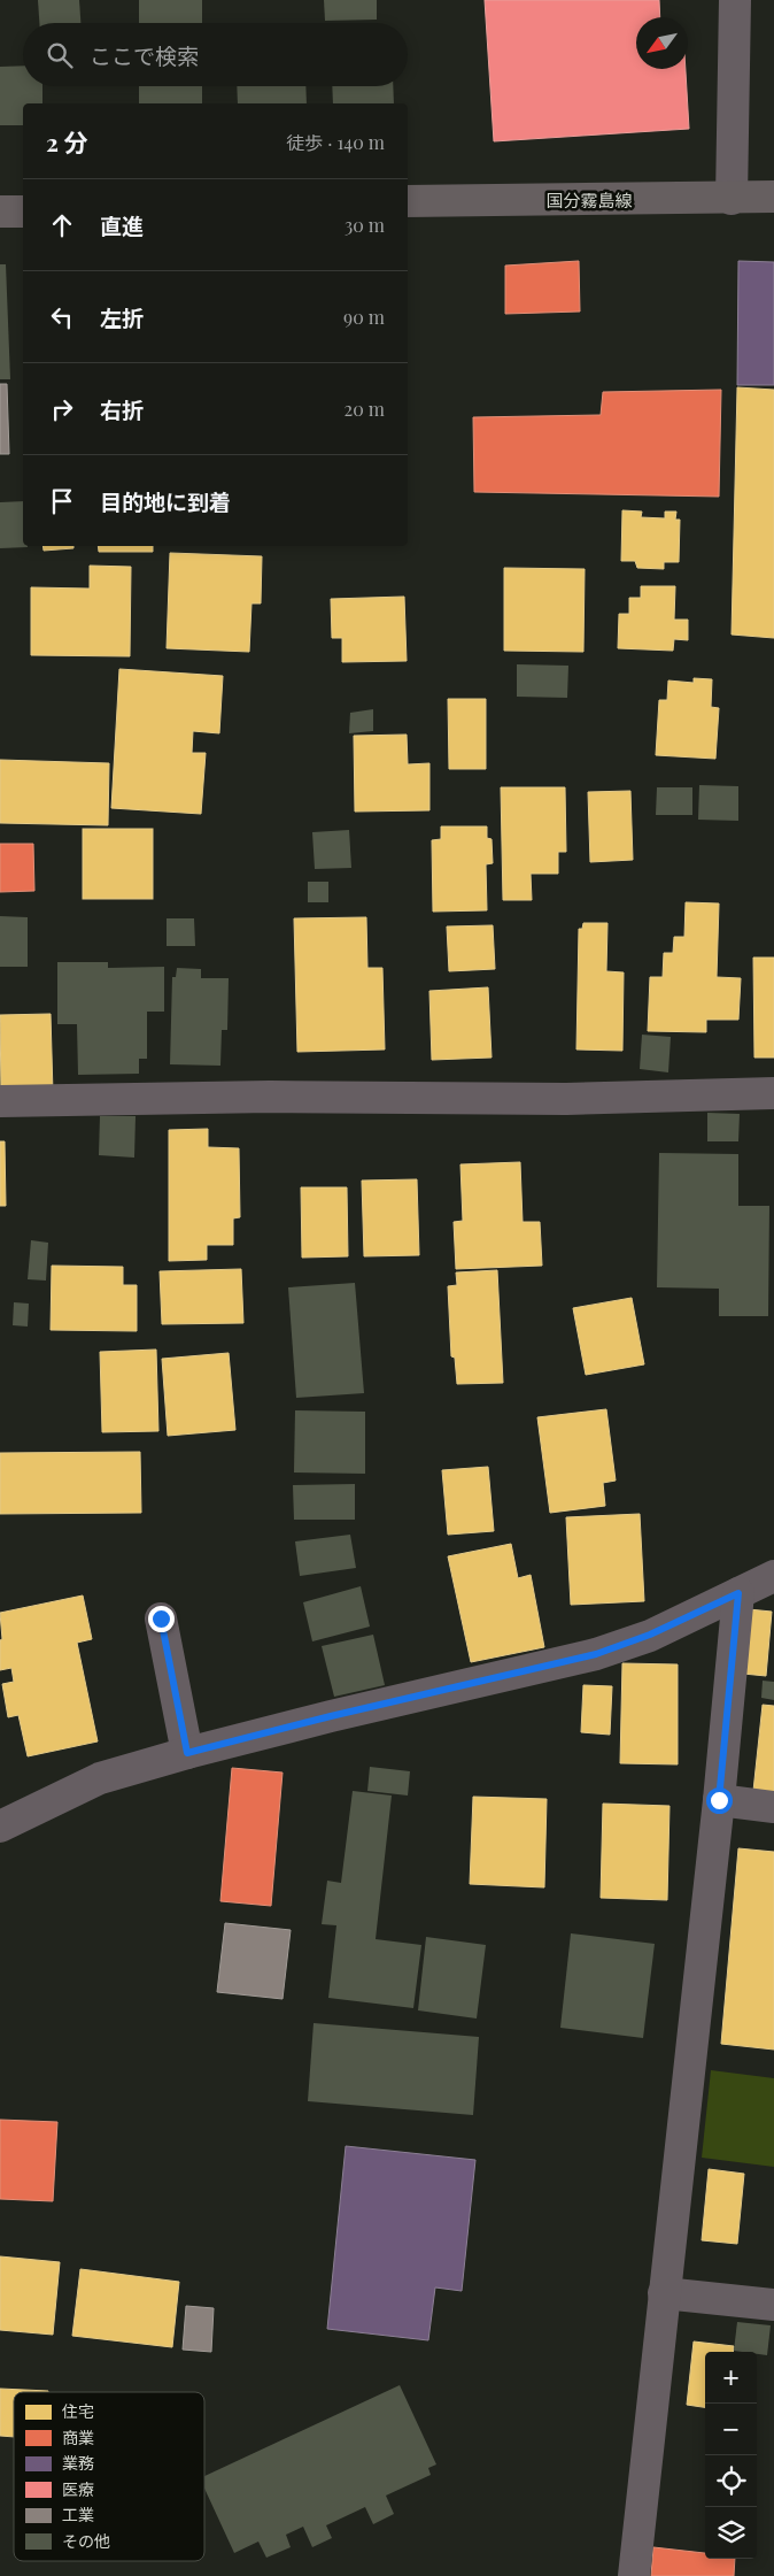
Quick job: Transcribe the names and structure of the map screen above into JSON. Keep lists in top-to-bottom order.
{
  "streets": {
    "main road": ["国分霧島線"]
  },
  "legend": [
    "住宅",
    "商業",
    "業務",
    "医療",
    "工業",
    "その他"
  ],
  "north": "bottom left",
  "page": {
    "search": "ここで検索",
    "heading": ["2 分", "徒歩 · 140 m"],
    "list": [
      ["直進", "30 m"],
      ["左折", "90 m"],
      ["右折", "20 m"],
      "目的地に到着"
    ],
    "map_buttons": ["+", "−"]
  }
}
